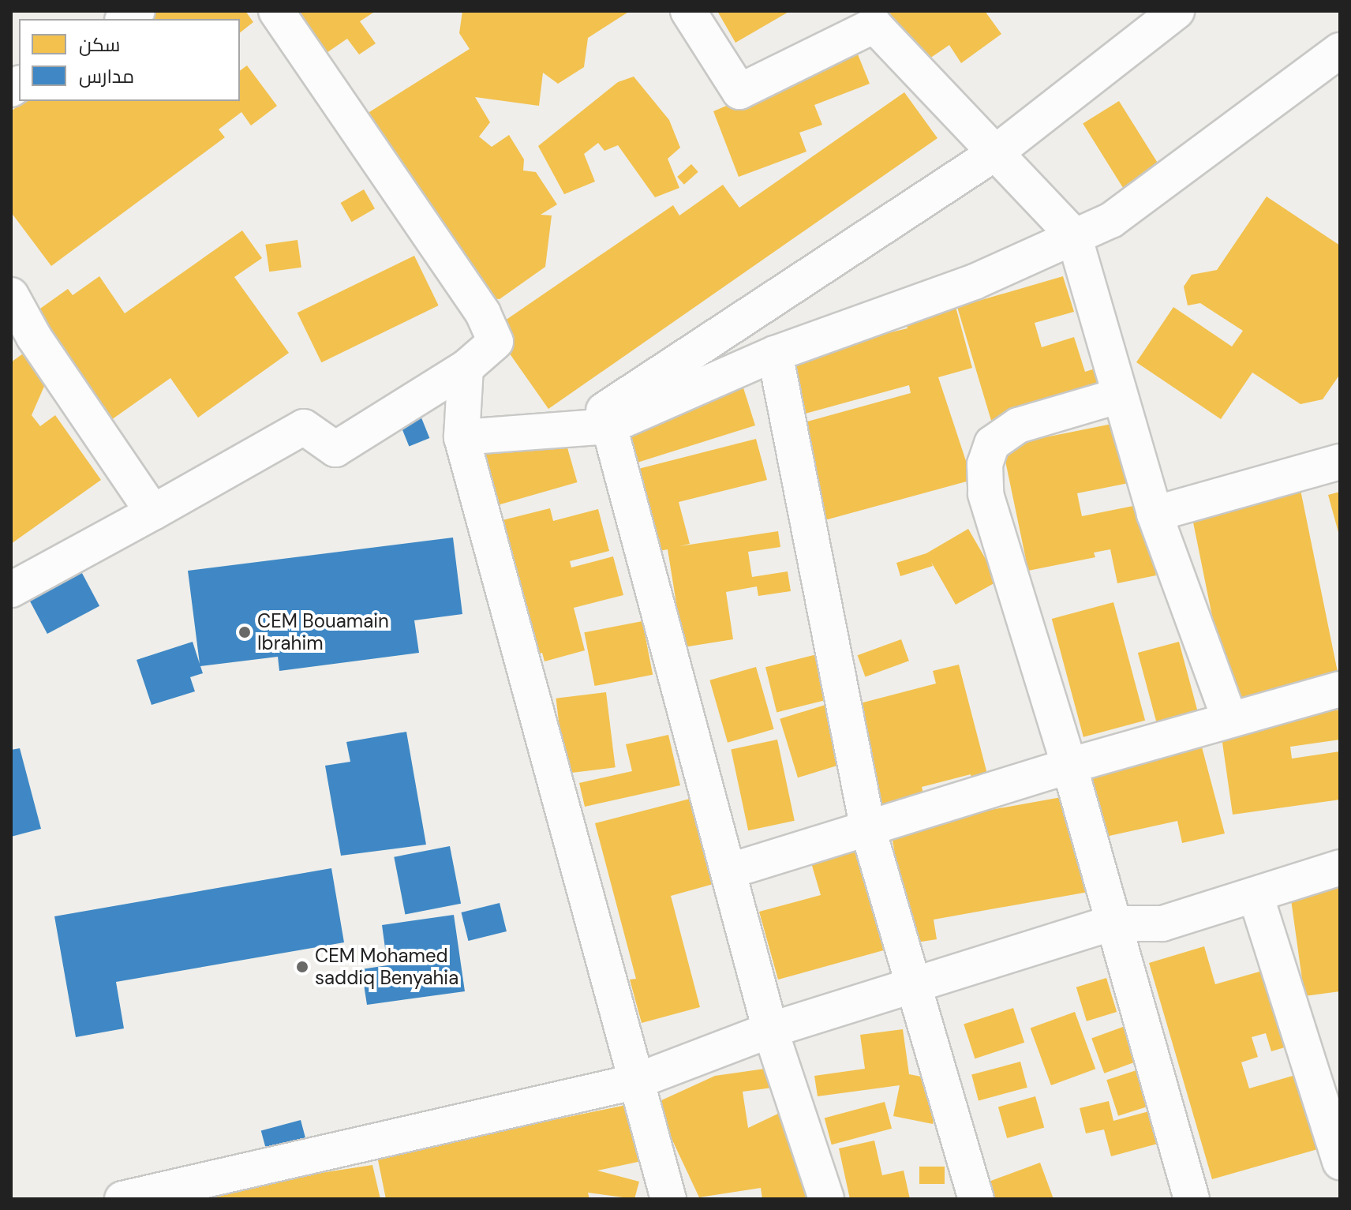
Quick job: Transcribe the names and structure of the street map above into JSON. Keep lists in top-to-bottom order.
{
  "places": ["CEM Bouamain Ibrahim", "CEM Mohamed saddiq Benyahia"],
  "legend": ["سكن", "مدارس"]
}
